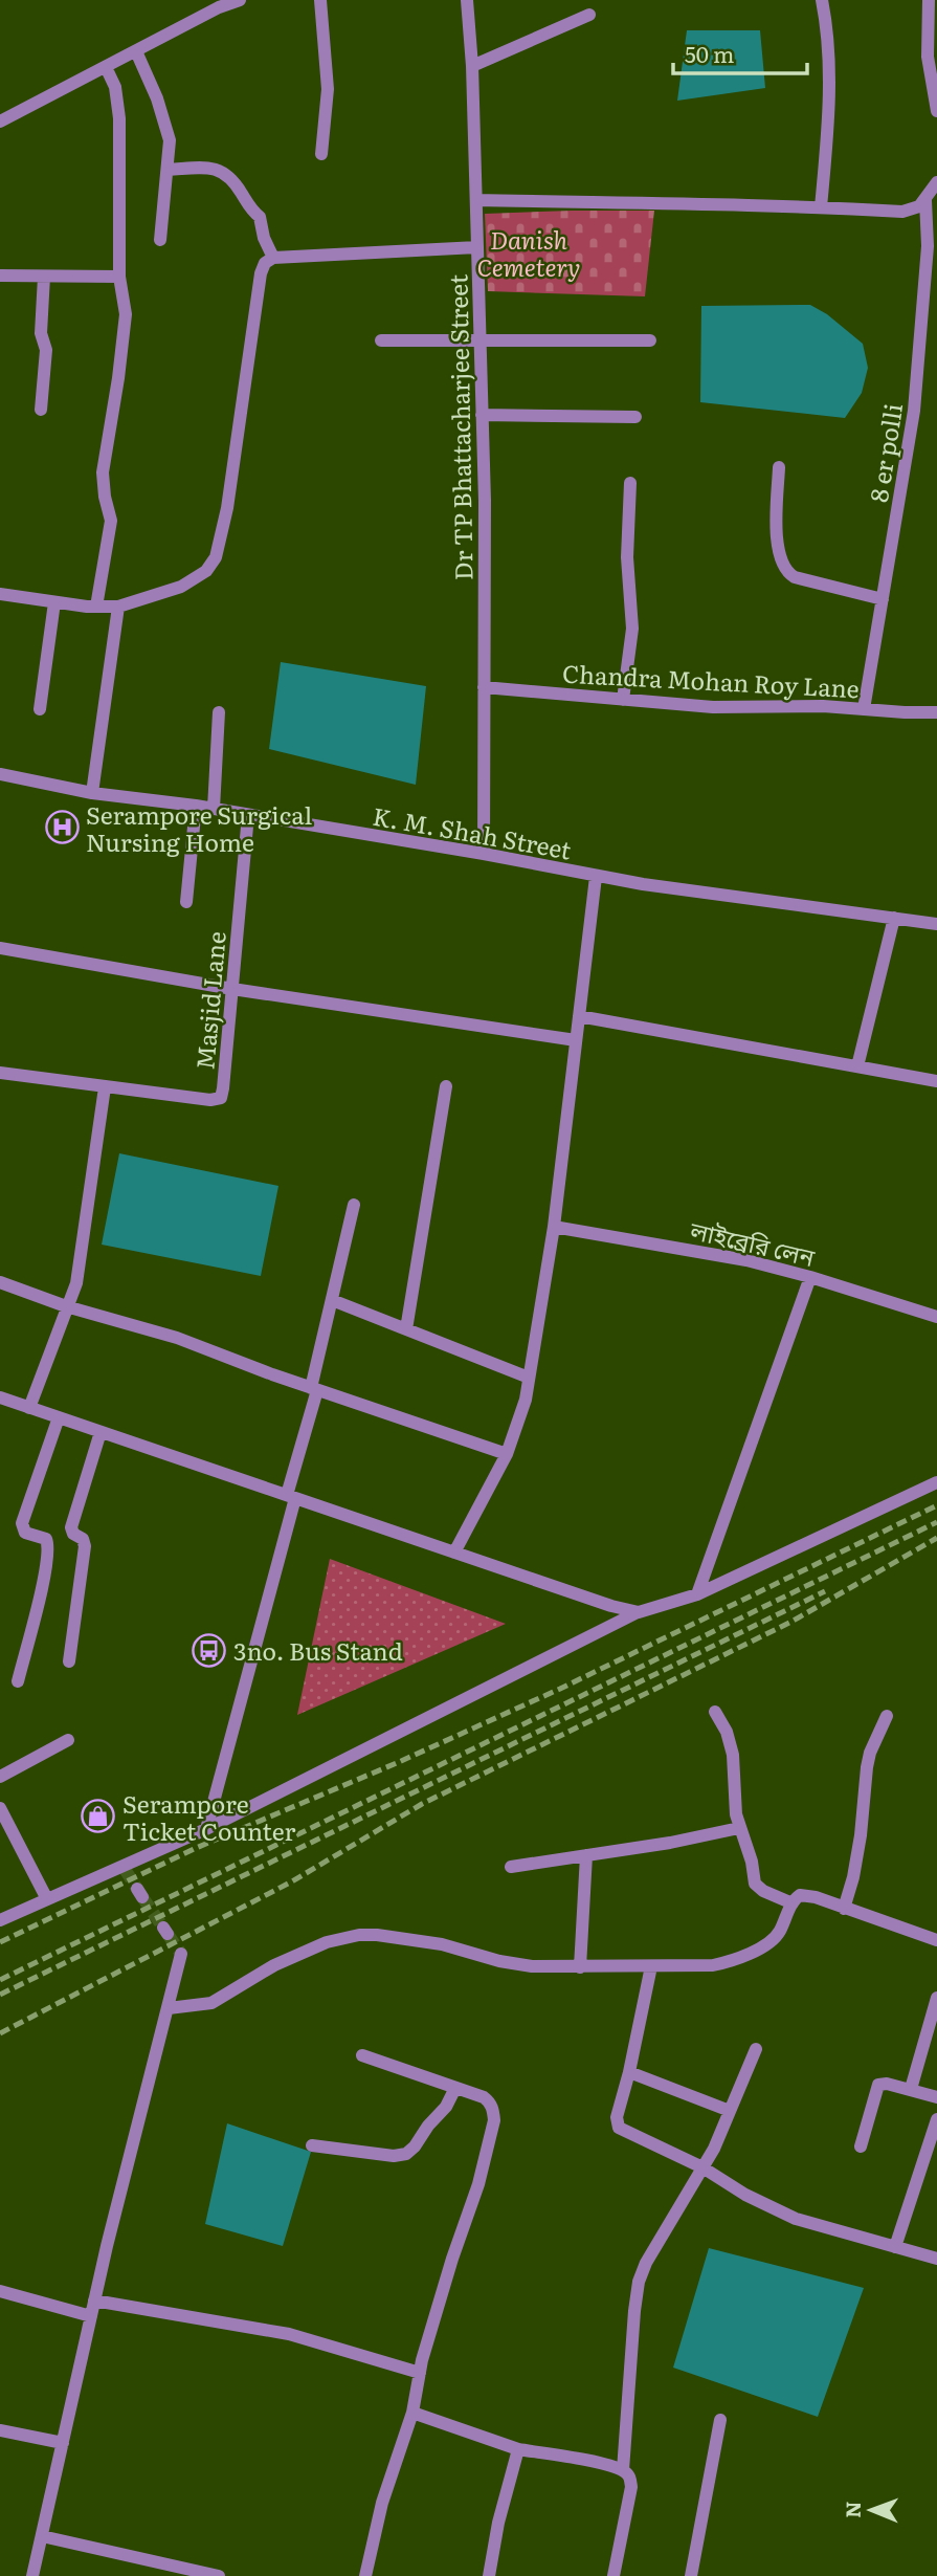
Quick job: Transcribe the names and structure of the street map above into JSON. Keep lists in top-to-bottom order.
{
  "streets": {
    "street": [
      "Dr TP Bhattacharjee Street",
      "8 er polli",
      "Chandra Mohan Roy Lane",
      "K. M. Shah Street",
      "Masjid Lane",
      "লাইব্রেরি লেন"
    ]
  },
  "crossings": [
    ["Dr TP Bhattacharjee Street", "Chandra Mohan Roy Lane"],
    ["Dr TP Bhattacharjee Street", "K. M. Shah Street"],
    ["8 er polli", "Chandra Mohan Roy Lane"],
    ["K. M. Shah Street", "Masjid Lane"]
  ],
  "parks": ["Danish Cemetery"],
  "places": {
    "hospital": ["Serampore Surgical Nursing Home"],
    "bus stop": ["3no. Bus Stand"],
    "shop": ["Serampore Ticket Counter"]
  },
  "scale_bar": "50 m",
  "north": "left"
}
